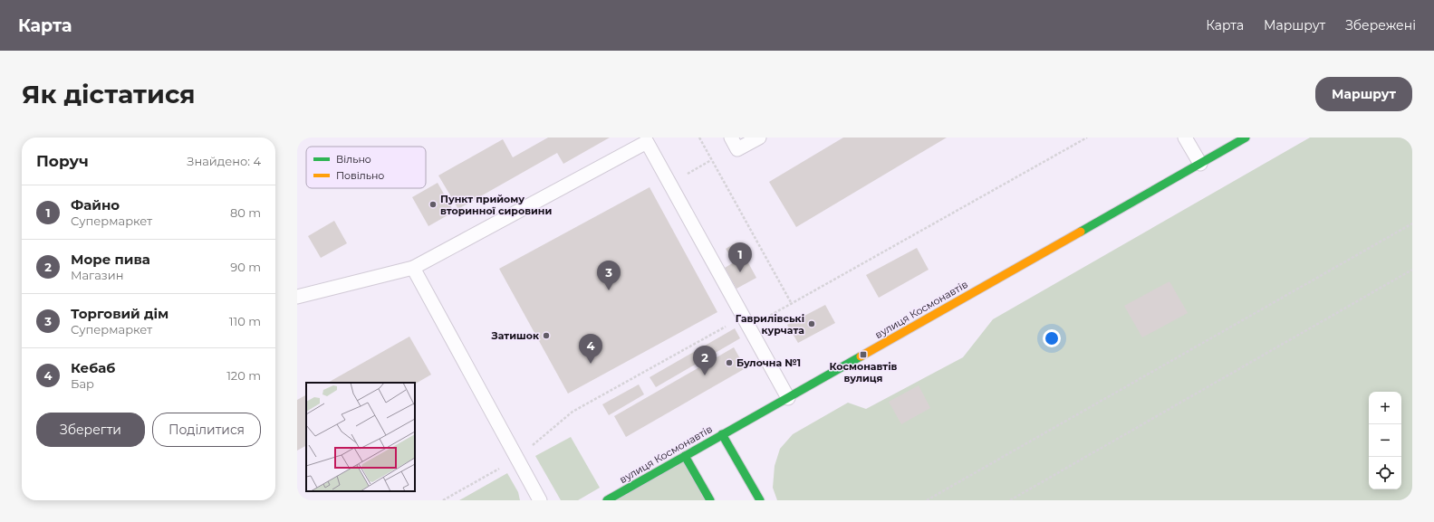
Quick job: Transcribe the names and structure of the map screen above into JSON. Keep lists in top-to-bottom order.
{
  "streets": {
    "street": ["вулиця Космонавтів"]
  },
  "places": {
    "other": [
      "Пункт прийому вторинної сировини",
      "Гаврилівські курчата",
      "Затишок",
      "Булочна №1"
    ],
    "transit": ["Космонавтів вулиця"]
  },
  "legend": ["Вільно", "Повільно"],
  "page": {
    "header": "Карта",
    "nav": ["Карта", "Маршрут", "Збережені"],
    "buttons": [
      "Маршрут",
      ["Зберегти", "Поділитися"]
    ],
    "title": "Як дістатися",
    "heading": ["Поруч", "Знайдено: 4"],
    "list": [
      {
        "mark": "1",
        "name": "Файно",
        "note": "Супермаркет",
        "value": "80 m"
      },
      {
        "mark": "2",
        "name": "Море пива",
        "note": "Магазин",
        "value": "90 m"
      },
      {
        "mark": "3",
        "name": "Торговий дім",
        "note": "Супермаркет",
        "value": "110 m"
      },
      {
        "mark": "4",
        "name": "Кебаб",
        "note": "Бар",
        "value": "120 m"
      }
    ],
    "pins": [
      "1",
      "3",
      "4",
      "2"
    ],
    "map_buttons": ["+", "−"]
  }
}
